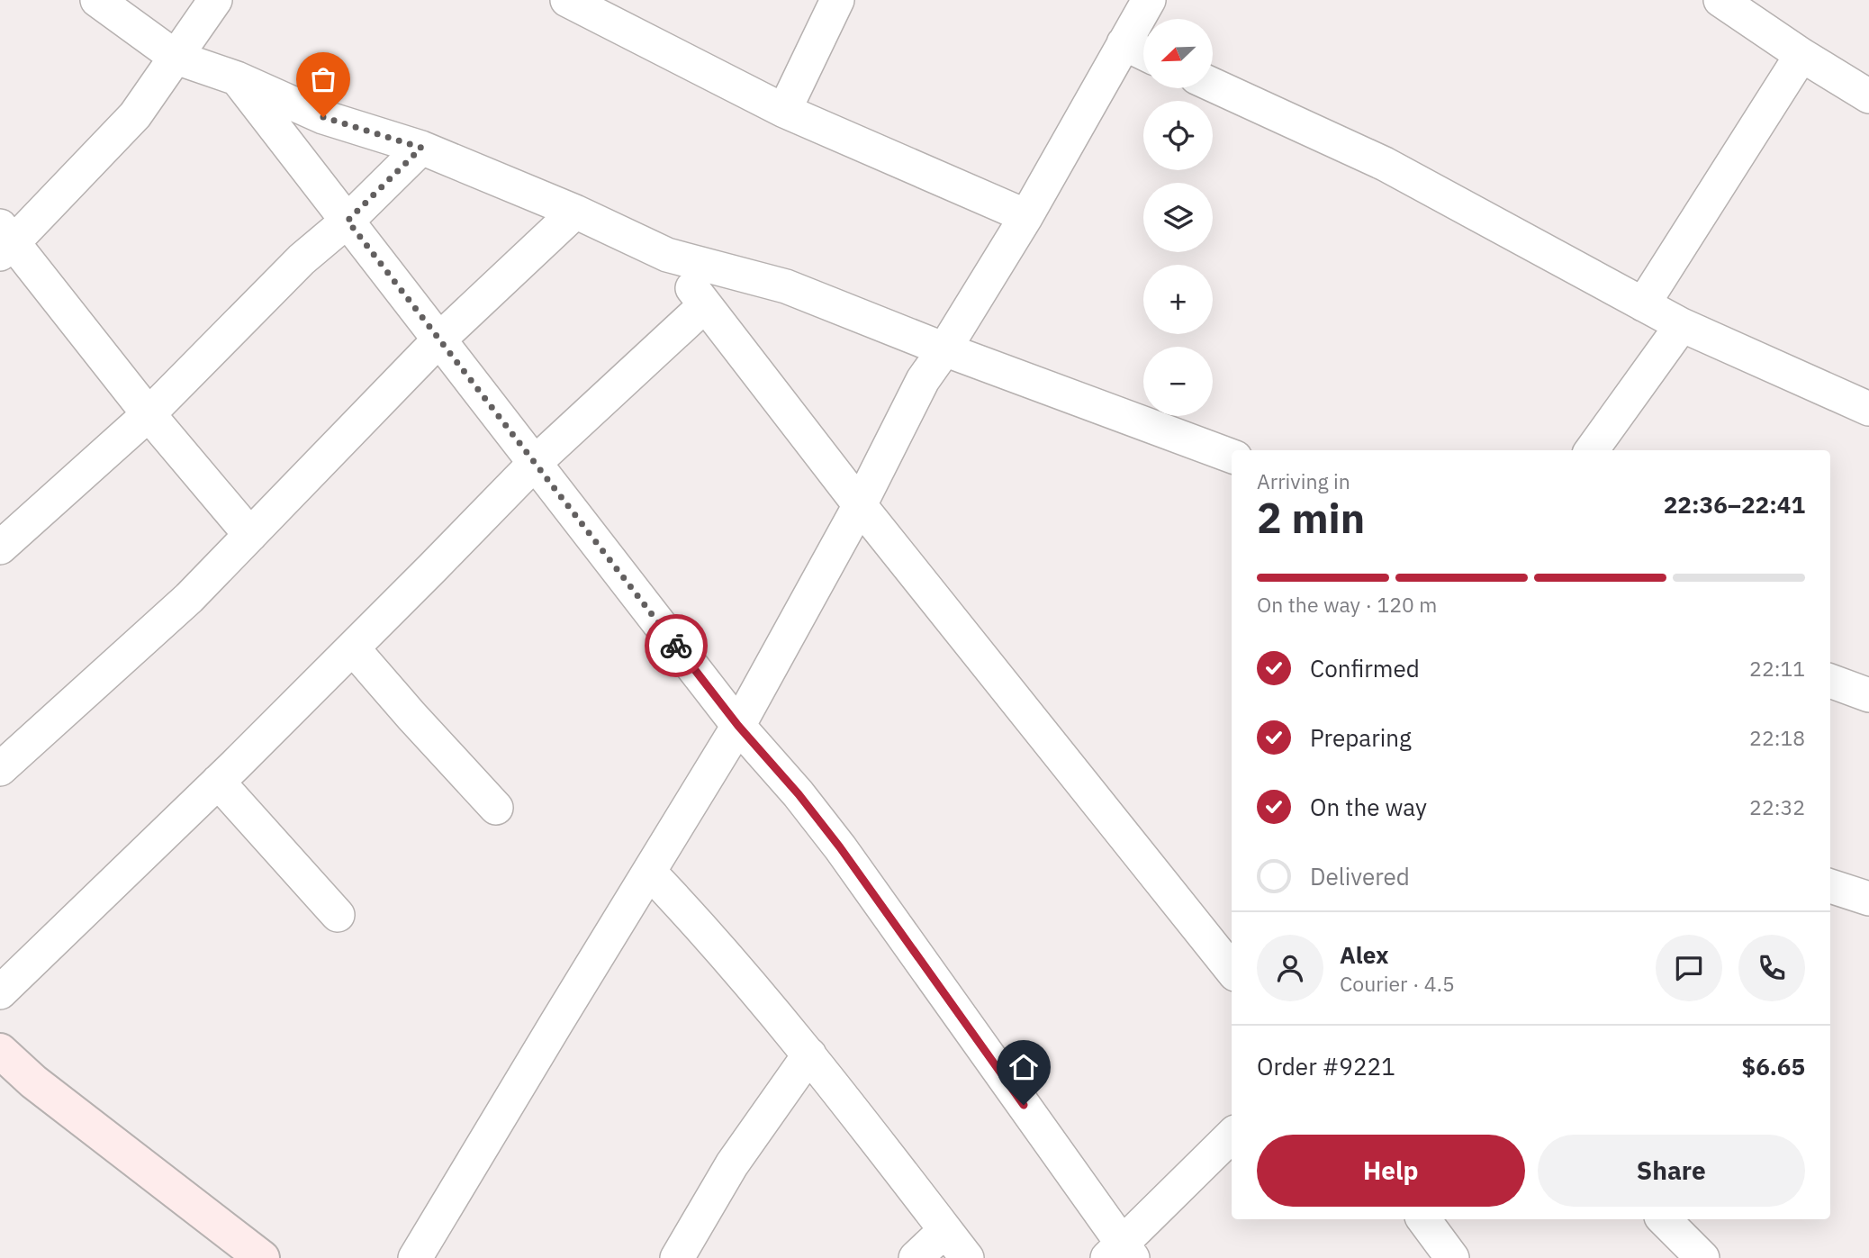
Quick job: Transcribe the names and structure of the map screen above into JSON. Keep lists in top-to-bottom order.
{
  "north": "bottom left",
  "page": {
    "map_buttons": ["+", "−"],
    "heading": ["2 min", "Arriving in", "22:36–22:41"],
    "panel": [
      "Alex",
      "Courier · 4.5",
      "Order #9221",
      "$6.65"
    ],
    "bar": "On the way · 120 m",
    "list": [
      ["Confirmed", "22:11"],
      ["Preparing", "22:18"],
      ["On the way", "22:32"],
      "Delivered"
    ],
    "buttons": ["Help", "Share"]
  }
}
